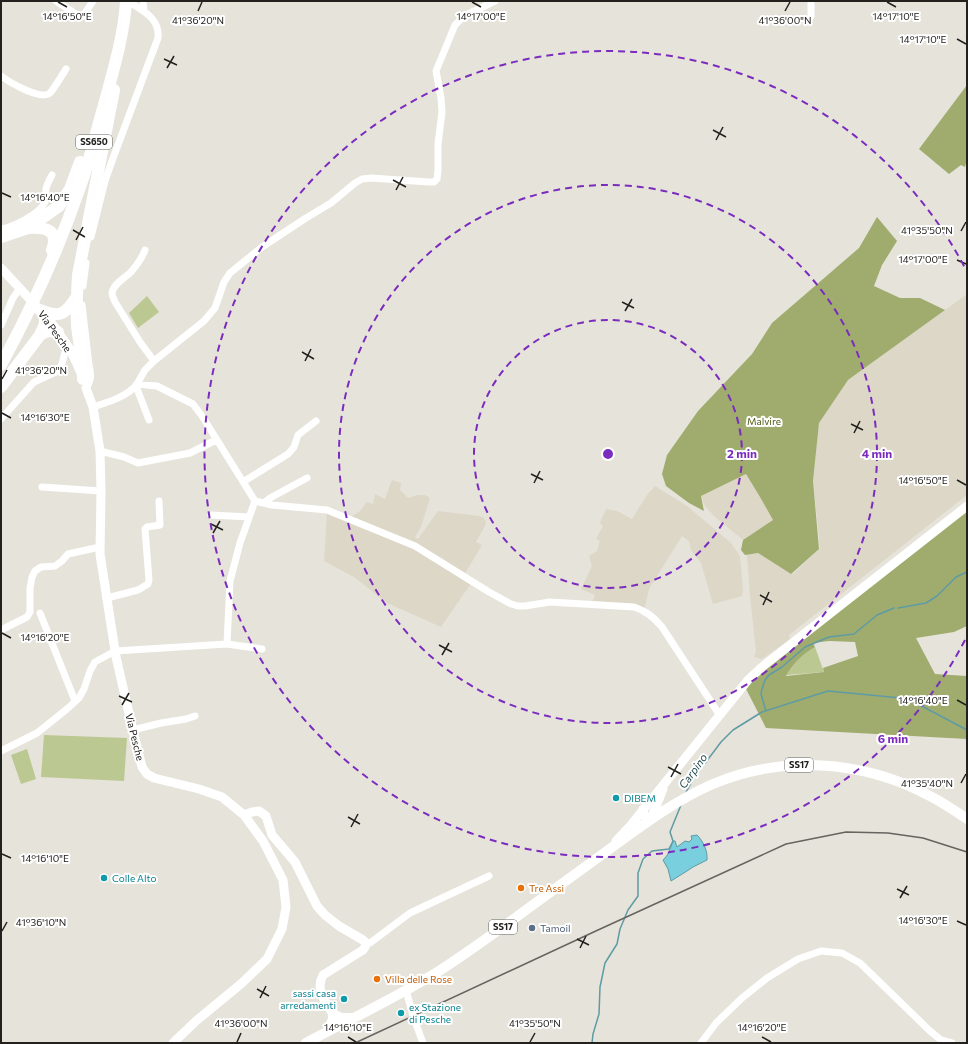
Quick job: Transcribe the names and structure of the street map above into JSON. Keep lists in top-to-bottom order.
{
  "streets": {
    "highway": ["SS650"],
    "main road": ["SS17"],
    "street": ["Via Pesche"]
  },
  "water": ["Carpino"],
  "parks": ["Malvire"],
  "places": [
    "DIBEM",
    "Colle Alto",
    "Tre Assi",
    "Tamoil",
    "Villa delle Rose",
    "sassi casa arredamenti",
    "ex Stazione di Pesche"
  ],
  "coordinates": [
    "14°16'50\"E",
    "14°17'00\"E",
    "14°17'10\"E",
    "41°36'00\"N",
    "41°36'20\"N",
    "14°16'40\"E",
    "41°35'50\"N",
    "14°16'30\"E",
    "14°16'20\"E",
    "41°35'40\"N",
    "14°16'10\"E",
    "41°36'10\"N"
  ],
  "rings": ["2 min", "4 min", "6 min"]
}
